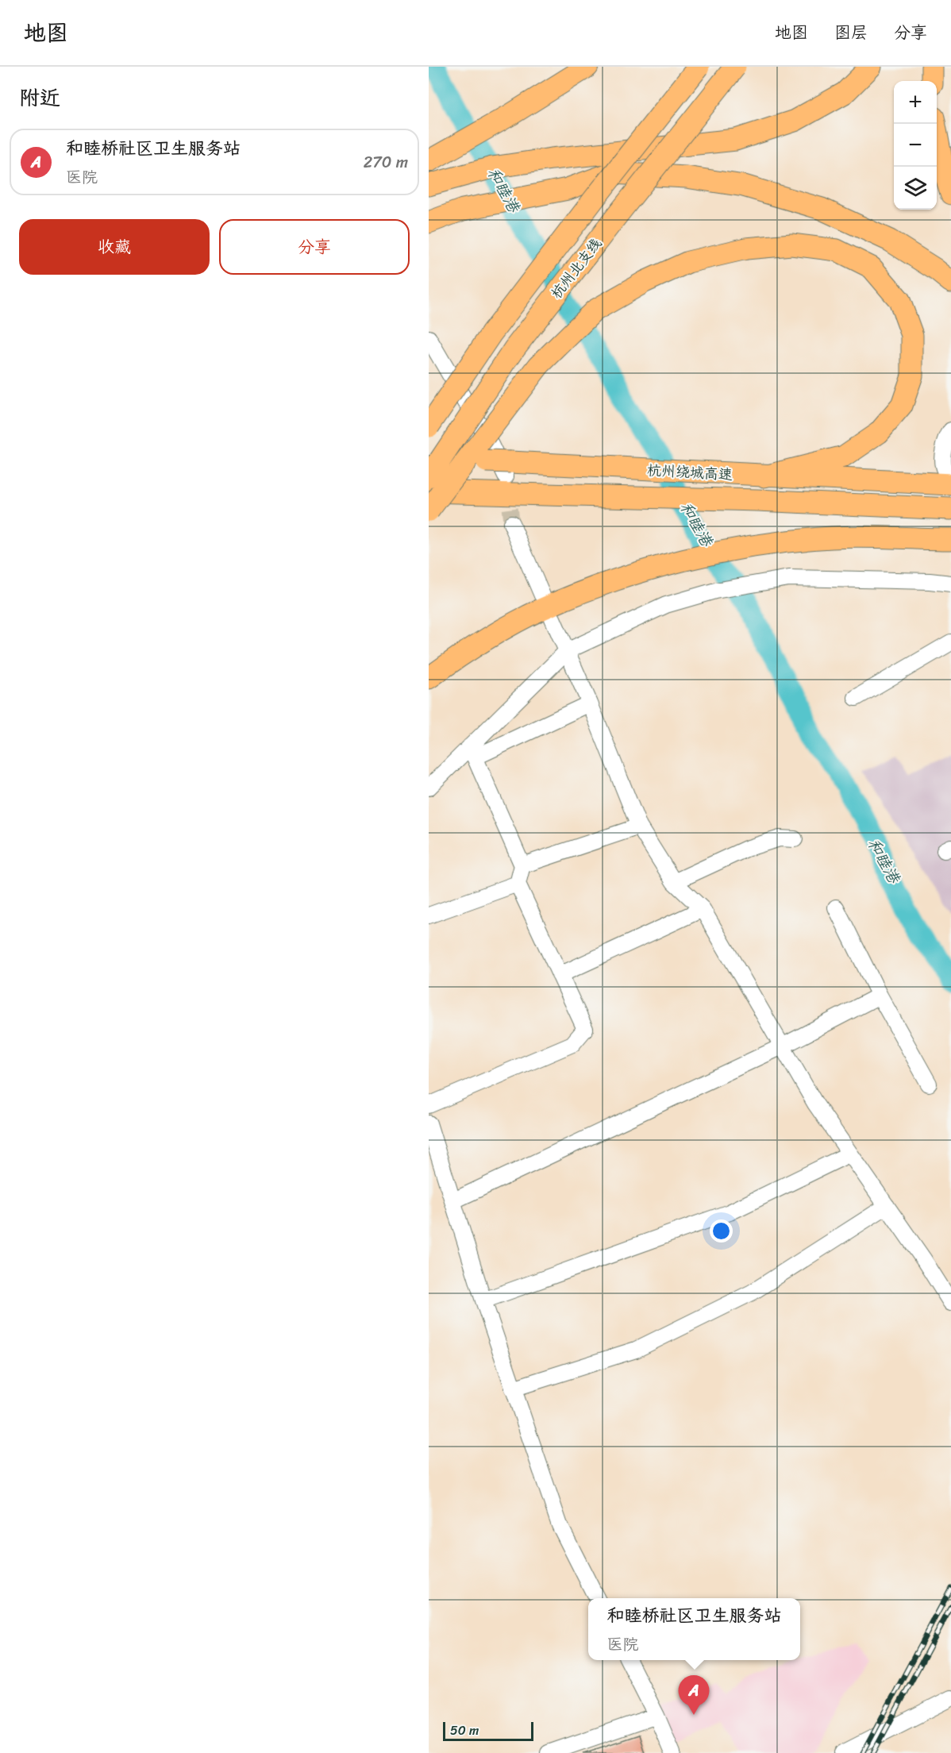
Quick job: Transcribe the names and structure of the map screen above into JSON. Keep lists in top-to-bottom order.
{
  "streets": {
    "highway": ["杭州北支线", "杭州绕城高速"]
  },
  "water": ["和睦港"],
  "scale_bar": "50 m",
  "page": {
    "header": "地图",
    "nav": ["地图", "图层", "分享"],
    "heading": "附近",
    "map_buttons": ["+", "−"],
    "list": [
      {
        "mark": "A",
        "name": "和睦桥社区卫生服务站",
        "note": "医院",
        "value": "270 m"
      }
    ],
    "buttons": ["收藏", "分享"],
    "popup": ["和睦桥社区卫生服务站", "医院"],
    "pins": "A",
    "scale": "50 m"
  }
}
